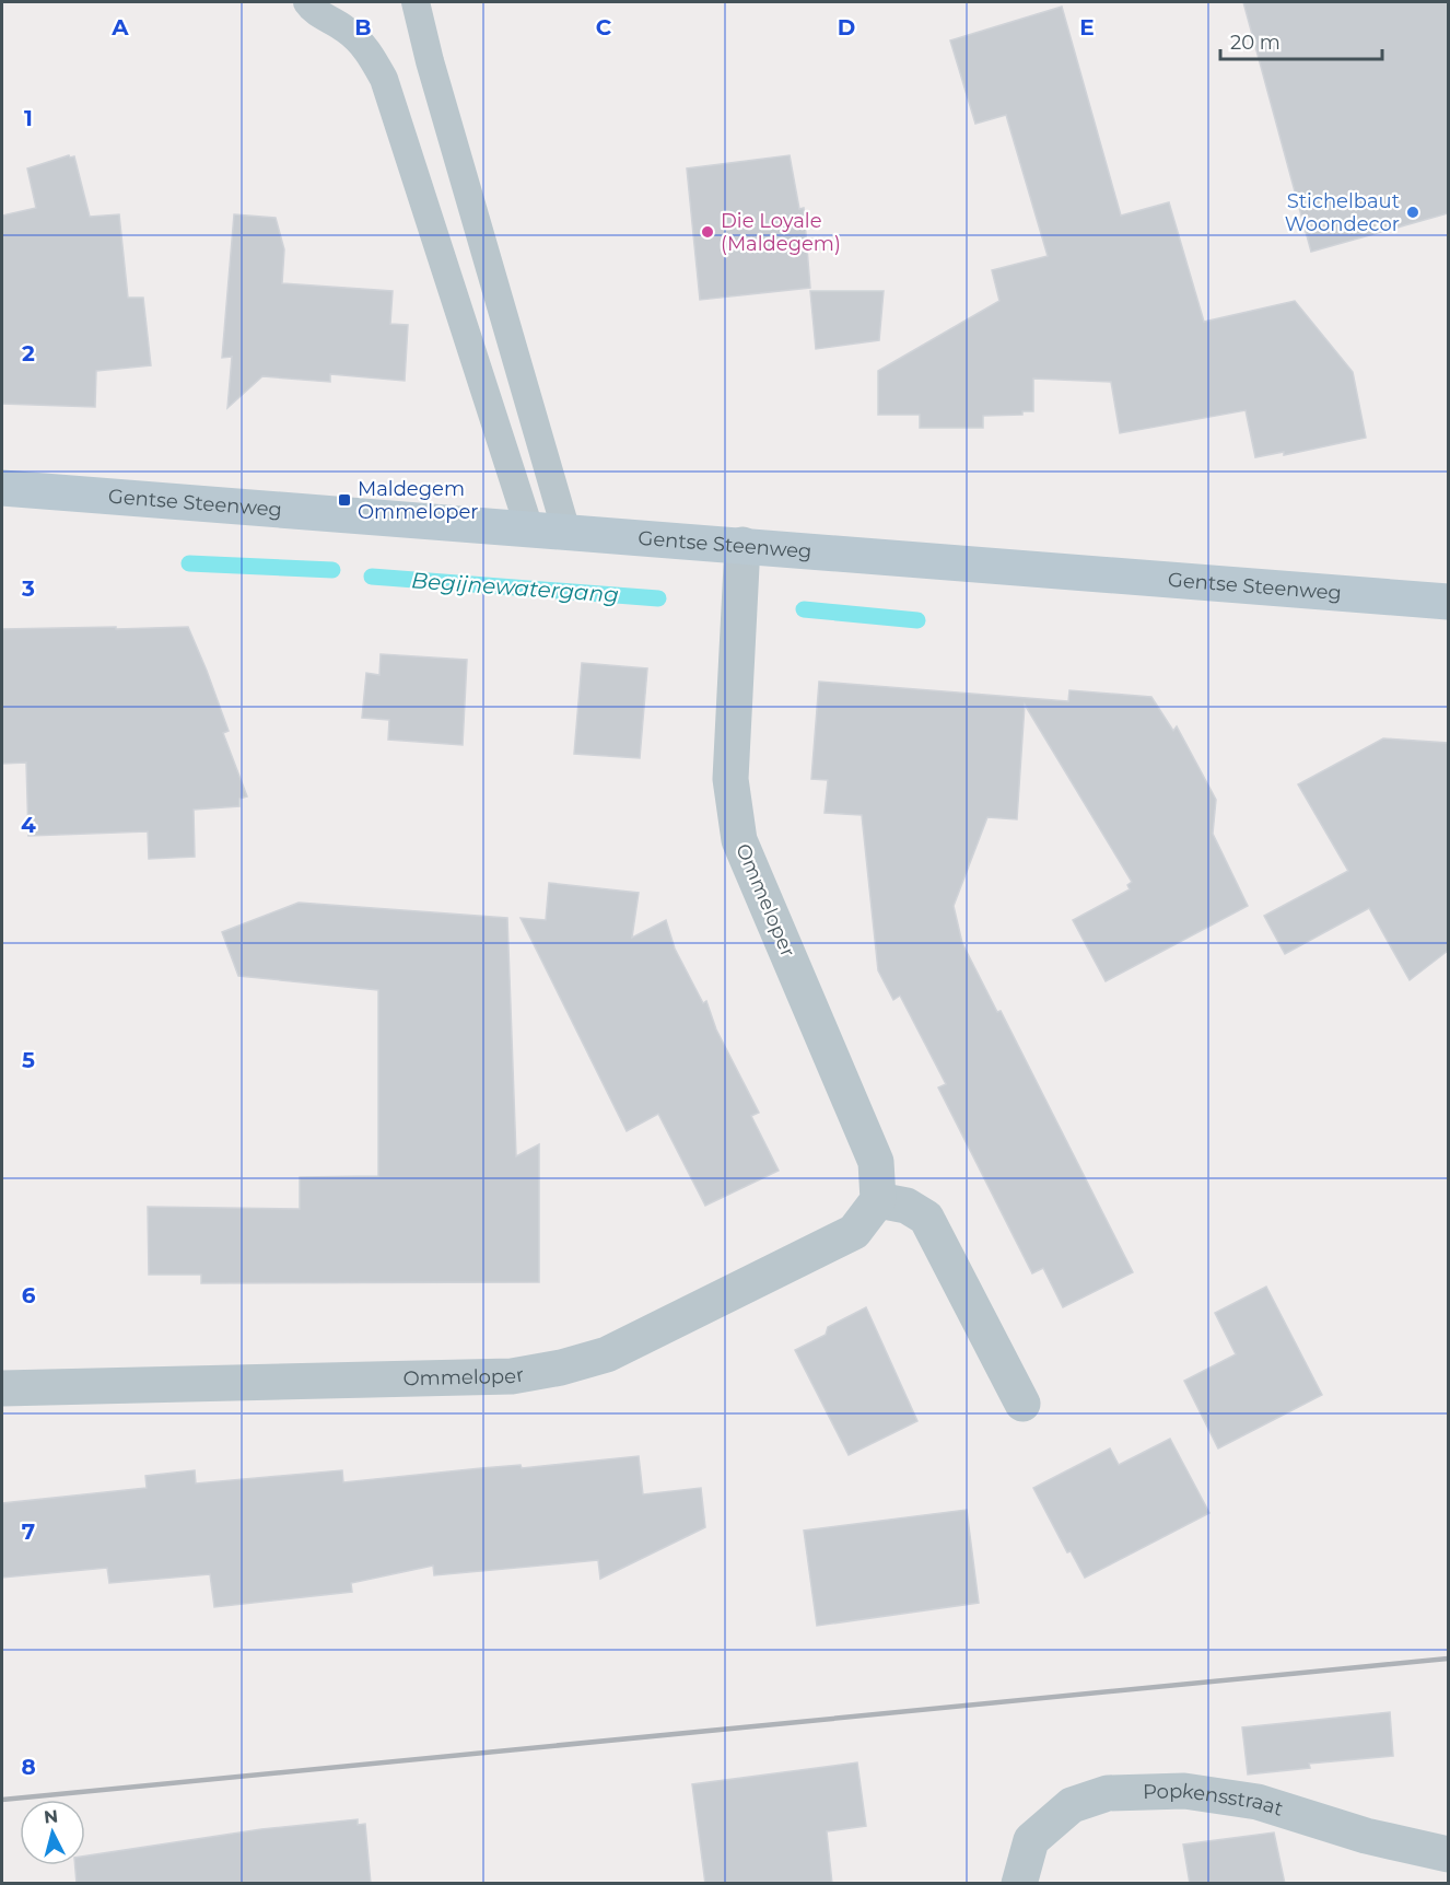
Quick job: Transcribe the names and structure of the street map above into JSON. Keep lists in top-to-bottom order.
{
  "streets": {
    "street": ["Gentse Steenweg", "Ommeloper", "Popkensstraat"]
  },
  "crossings": [
    ["Gentse Steenweg", "Ommeloper"]
  ],
  "water": ["Begijnewatergang"],
  "places": {
    "other": ["Stichelbaut Woondecor", "Die Loyale (Maldegem)"],
    "transit": ["Maldegem Ommeloper"]
  },
  "scale_bar": "20 m",
  "north": "top",
  "grid": {
    "columns": [
      "A",
      "B",
      "C",
      "D",
      "E"
    ],
    "rows": [
      "1",
      "2",
      "3",
      "4",
      "5",
      "6",
      "7",
      "8"
    ]
  }
}
